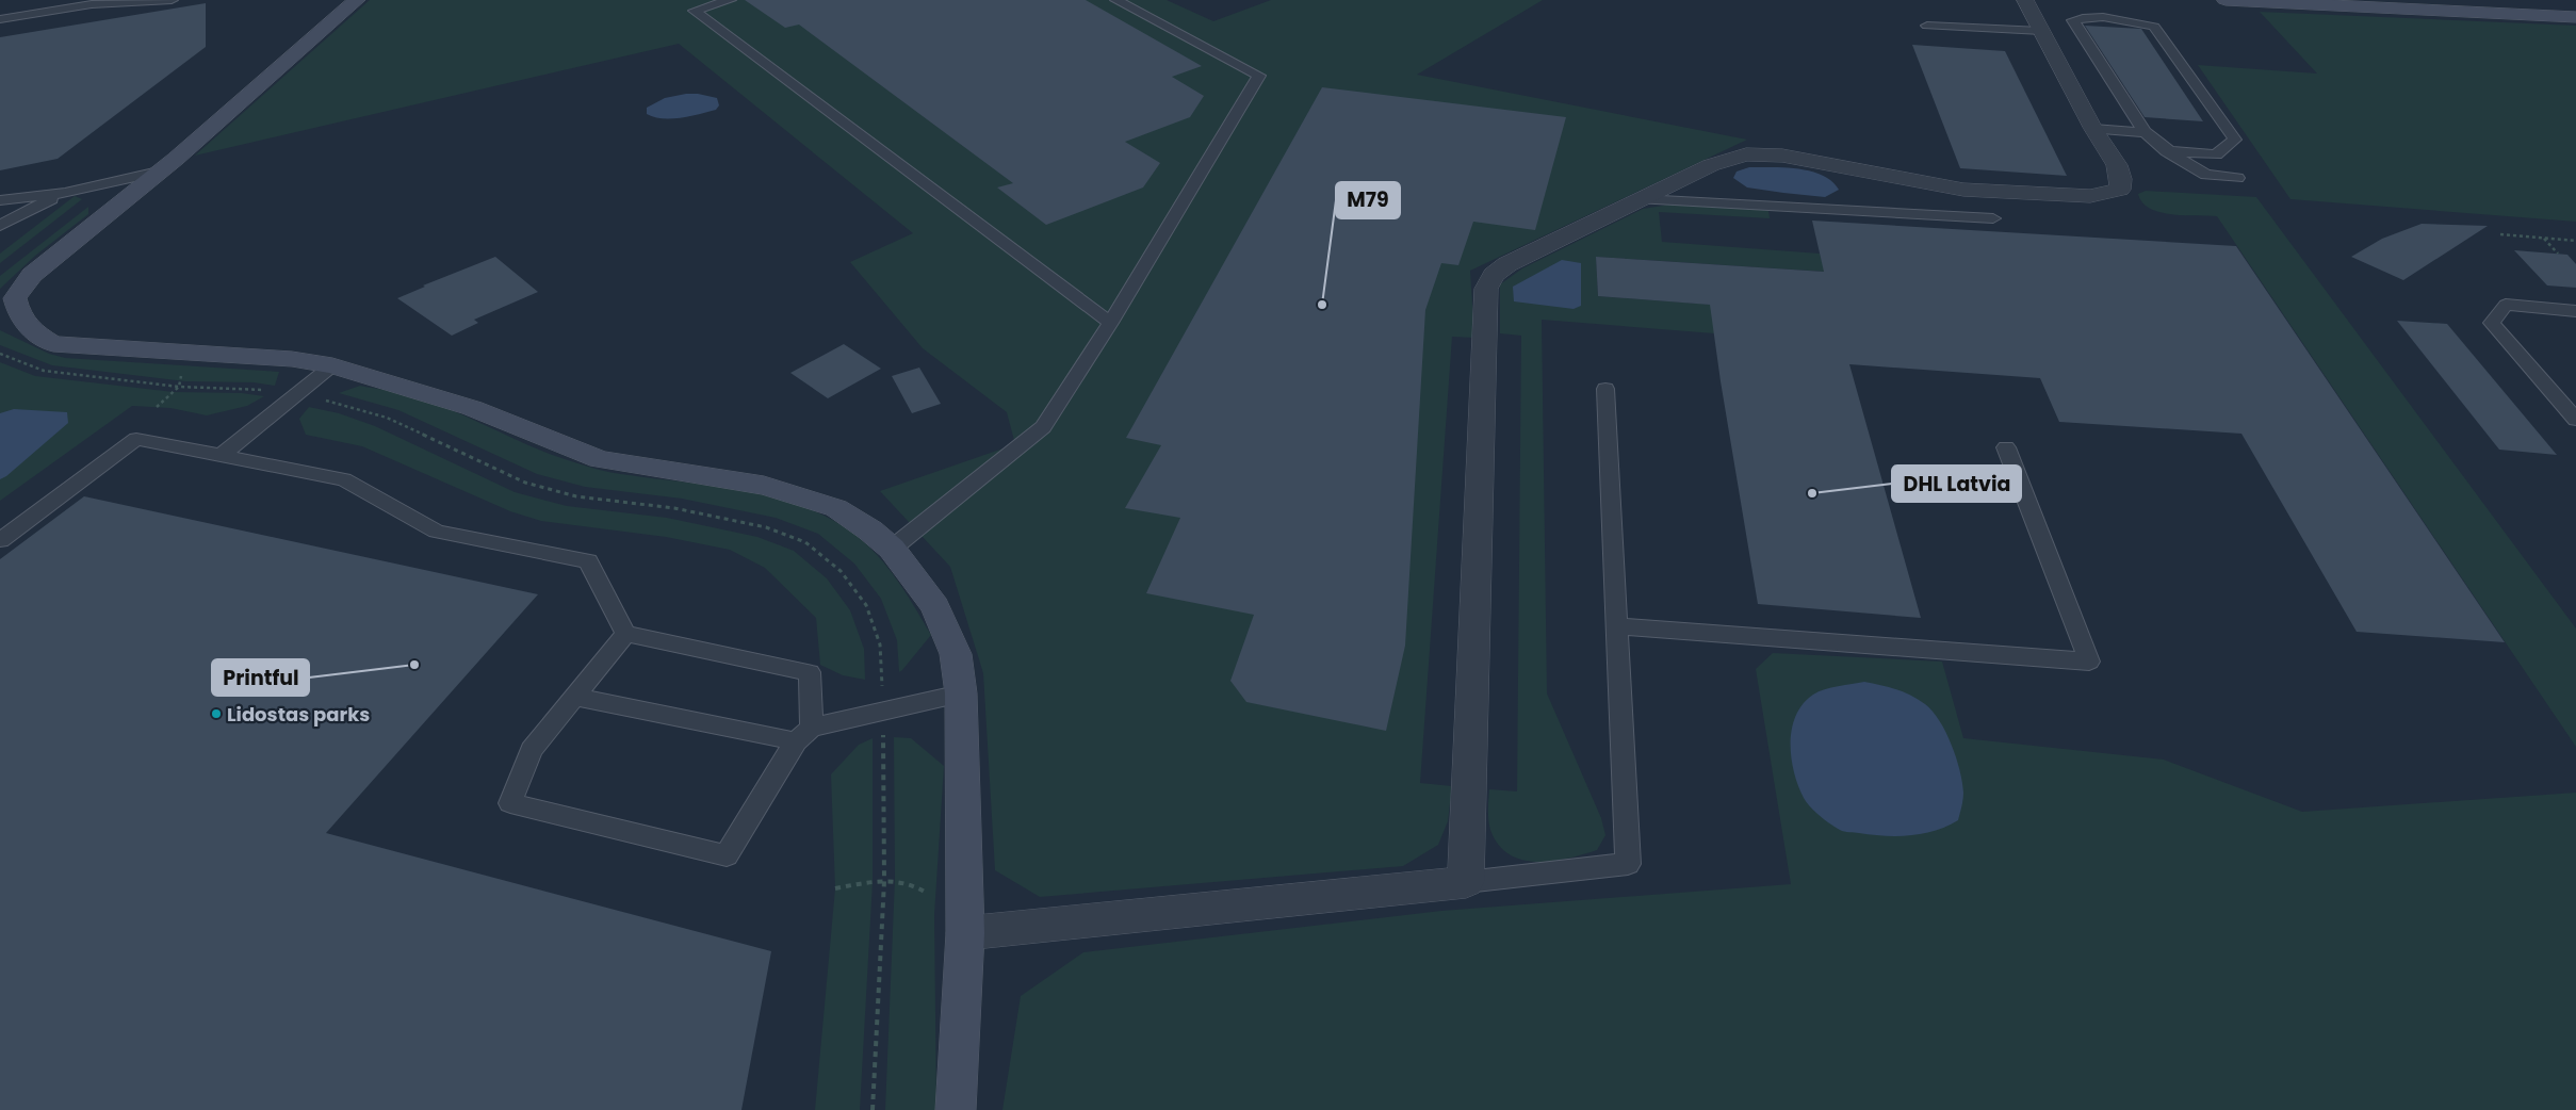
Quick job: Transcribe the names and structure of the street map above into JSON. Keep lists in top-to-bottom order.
{
  "places": [
    "M79",
    "DHL Latvia",
    "Printful",
    "Lidostas parks"
  ]
}
